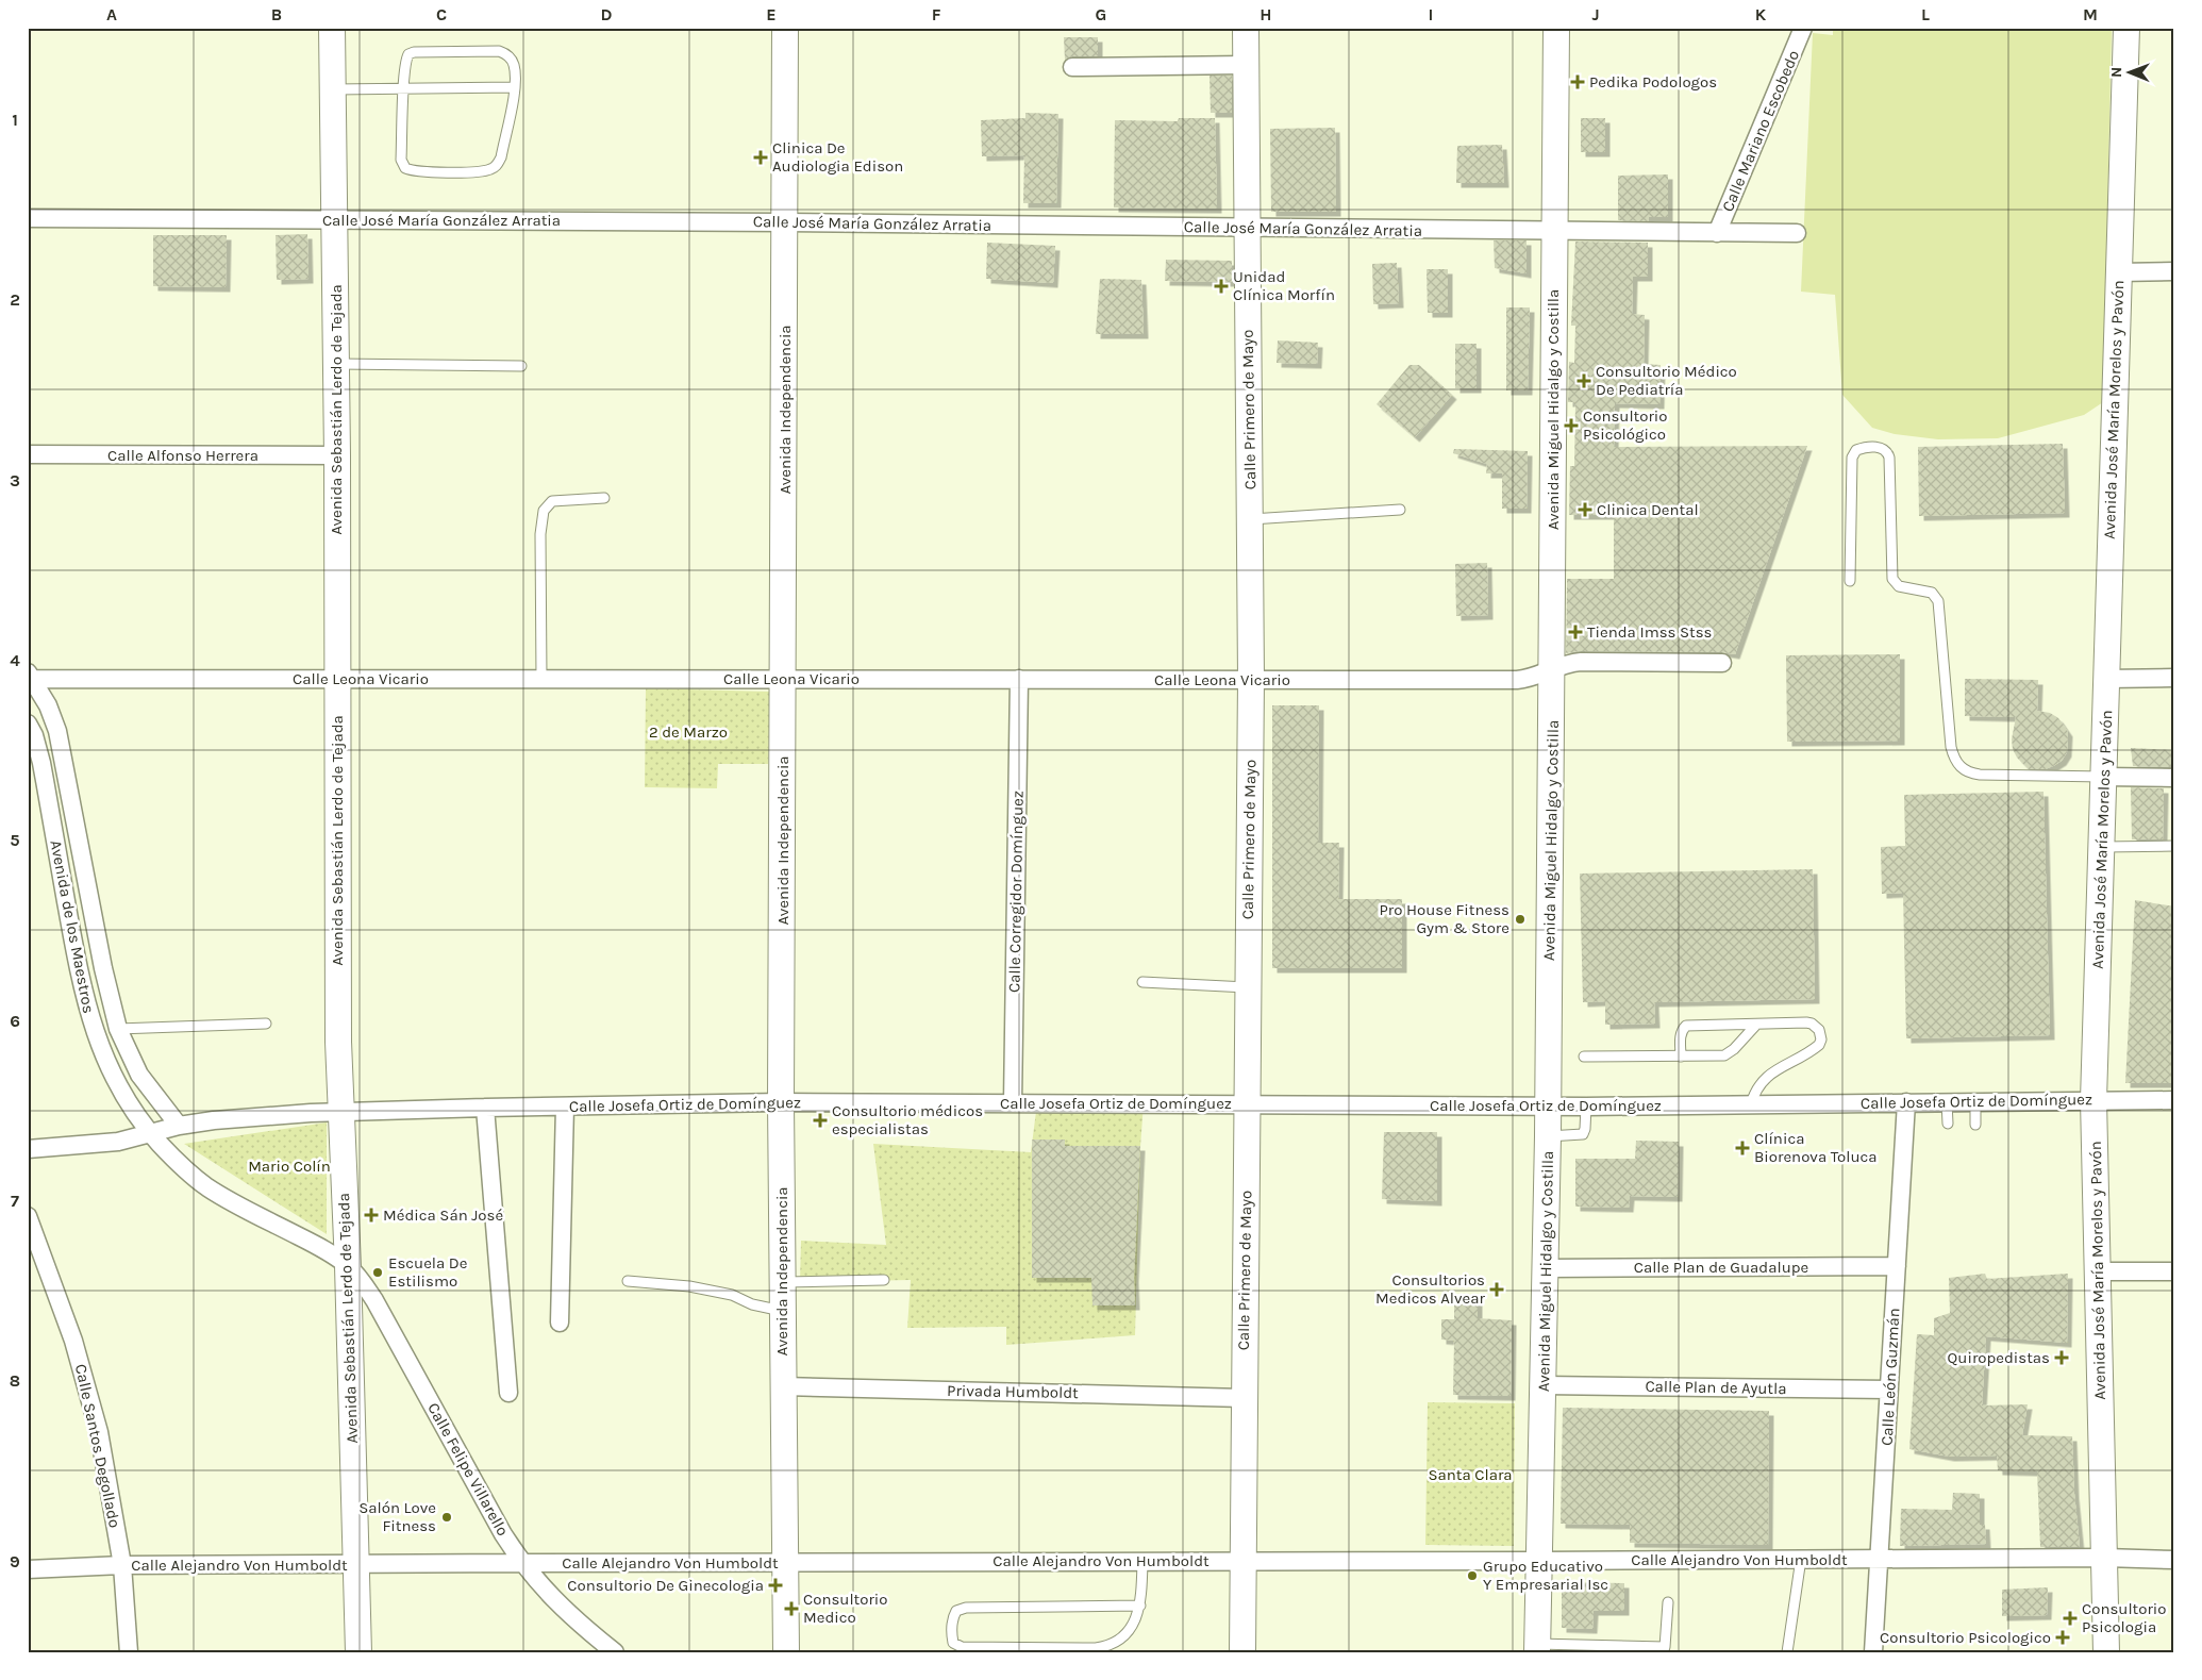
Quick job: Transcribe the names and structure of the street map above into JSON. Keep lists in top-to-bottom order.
{
  "streets": {
    "main road": [
      "Avenida Sebastián Lerdo de Tejada",
      "Avenida Independencia",
      "Calle Primero de Mayo",
      "Avenida Miguel Hidalgo y Costilla",
      "Avenida José María Morelos y Pavón"
    ],
    "street": [
      "Calle Mariano Escobedo",
      "Calle José María González Arratia",
      "Calle Alfonso Herrera",
      "Calle Leona Vicario",
      "Calle Corregidor Domínguez",
      "Avenida de los Maestros",
      "Calle Josefa Ortiz de Domínguez",
      "Calle Plan de Guadalupe",
      "Calle León Guzmán",
      "Calle Plan de Ayutla",
      "Privada Humboldt",
      "Calle Santos Degollado",
      "Calle Felipe Villarello",
      "Calle Alejandro Von Humboldt"
    ]
  },
  "crossings": [
    ["Calle Mariano Escobedo", "Calle José María González Arratia"],
    ["Calle José María González Arratia", "Avenida Sebastián Lerdo de Tejada"],
    ["Calle José María González Arratia", "Avenida Independencia"],
    ["Calle José María González Arratia", "Calle Primero de Mayo"],
    ["Calle José María González Arratia", "Avenida Miguel Hidalgo y Costilla"],
    ["Avenida Sebastián Lerdo de Tejada", "Calle Alfonso Herrera"],
    ["Avenida Sebastián Lerdo de Tejada", "Calle Leona Vicario"],
    ["Avenida Sebastián Lerdo de Tejada", "Avenida de los Maestros"],
    ["Avenida Sebastián Lerdo de Tejada", "Calle Josefa Ortiz de Domínguez"],
    ["Avenida Sebastián Lerdo de Tejada", "Calle Felipe Villarello"],
    ["Avenida Sebastián Lerdo de Tejada", "Calle Alejandro Von Humboldt"],
    ["Avenida Independencia", "Calle Leona Vicario"],
    ["Avenida Independencia", "Calle Josefa Ortiz de Domínguez"],
    ["Avenida Independencia", "Privada Humboldt"],
    ["Avenida Independencia", "Calle Alejandro Von Humboldt"],
    ["Calle Primero de Mayo", "Calle Leona Vicario"],
    ["Calle Primero de Mayo", "Calle Josefa Ortiz de Domínguez"],
    ["Calle Primero de Mayo", "Privada Humboldt"],
    ["Calle Primero de Mayo", "Calle Alejandro Von Humboldt"],
    ["Avenida Miguel Hidalgo y Costilla", "Calle Leona Vicario"],
    ["Avenida Miguel Hidalgo y Costilla", "Calle Josefa Ortiz de Domínguez"],
    ["Avenida Miguel Hidalgo y Costilla", "Calle Plan de Guadalupe"],
    ["Avenida Miguel Hidalgo y Costilla", "Calle Plan de Ayutla"],
    ["Avenida Miguel Hidalgo y Costilla", "Calle Alejandro Von Humboldt"],
    ["Avenida José María Morelos y Pavón", "Calle Josefa Ortiz de Domínguez"],
    ["Avenida José María Morelos y Pavón", "Calle Alejandro Von Humboldt"],
    ["Calle Leona Vicario", "Calle Corregidor Domínguez"],
    ["Calle Leona Vicario", "Avenida de los Maestros"],
    ["Calle Corregidor Domínguez", "Calle Josefa Ortiz de Domínguez"],
    ["Avenida de los Maestros", "Calle Josefa Ortiz de Domínguez"],
    ["Avenida de los Maestros", "Calle Felipe Villarello"],
    ["Calle Josefa Ortiz de Domínguez", "Calle León Guzmán"],
    ["Calle Plan de Guadalupe", "Calle León Guzmán"],
    ["Calle León Guzmán", "Calle Plan de Ayutla"],
    ["Calle León Guzmán", "Calle Alejandro Von Humboldt"],
    ["Calle Santos Degollado", "Calle Alejandro Von Humboldt"],
    ["Calle Felipe Villarello", "Calle Alejandro Von Humboldt"]
  ],
  "parks": ["2 de Marzo", "Mario Colín", "Santa Clara"],
  "places": {
    "health": [
      "Pedika Podologos",
      "Clinica De Audiologia Edison",
      "Unidad Clínica Morfín",
      "Consultorio Médico De Pediatría",
      "Consultorio Psicológico",
      "Clinica Dental",
      "Tienda Imss Stss",
      "Consultorio médicos especialistas",
      "Clínica Biorenova Toluca",
      "Médica Sán José",
      "Consultorios Medicos Alvear",
      "Quiropedistas",
      "Consultorio De Ginecologia",
      "Consultorio Medico",
      "Consultorio Psicologia",
      "Consultorio Psicologico"
    ],
    "other": [
      "Pro House Fitness Gym & Store",
      "Escuela De Estilismo",
      "Salón Love Fitness",
      "Grupo Educativo Y Empresarial Isc"
    ]
  },
  "north": "left",
  "grid": {
    "columns": [
      "A",
      "B",
      "C",
      "D",
      "E",
      "F",
      "G",
      "H",
      "I",
      "J",
      "K",
      "L",
      "M"
    ],
    "rows": [
      "1",
      "2",
      "3",
      "4",
      "5",
      "6",
      "7",
      "8",
      "9"
    ]
  }
}
